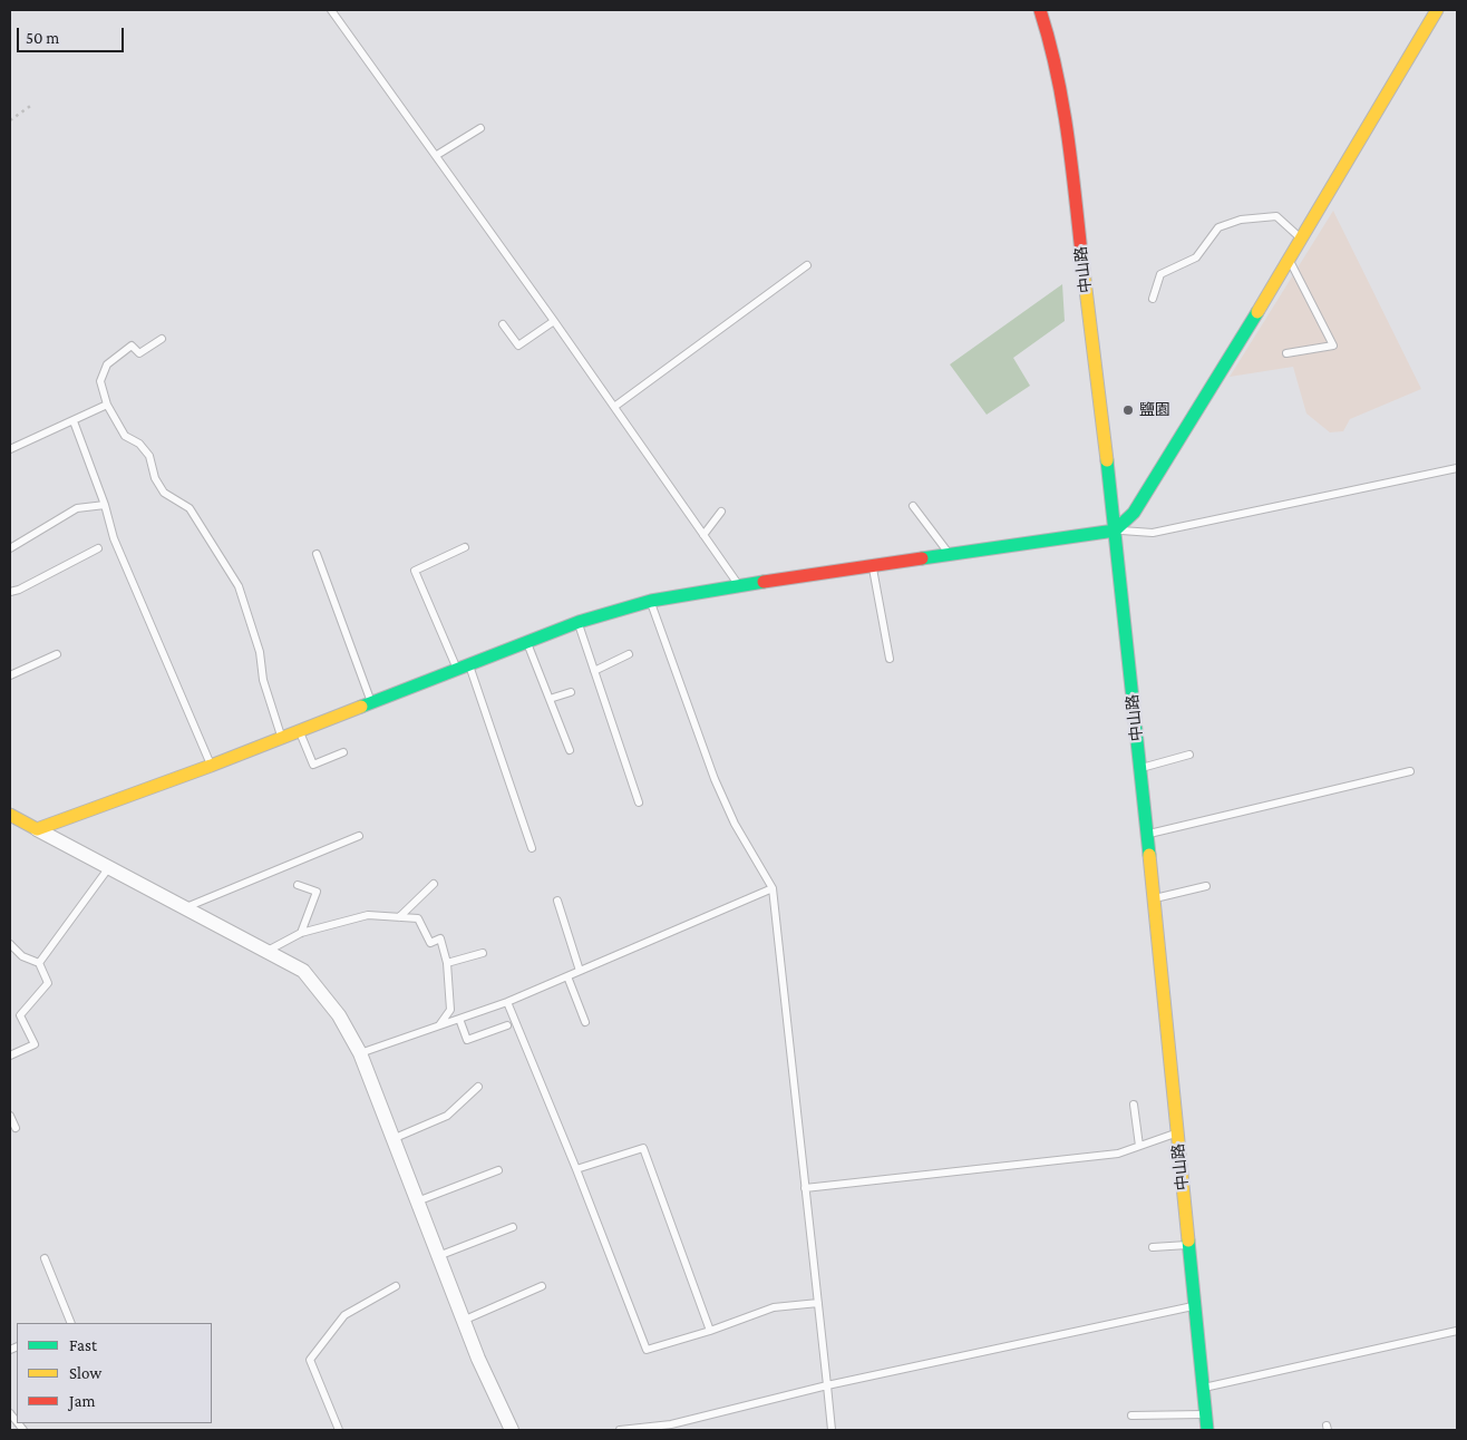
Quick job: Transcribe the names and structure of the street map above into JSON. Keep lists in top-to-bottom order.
{
  "streets": {
    "street": ["中山路"]
  },
  "places": ["鹽園"],
  "legend": ["Fast", "Slow", "Jam"],
  "scale_bar": "50 m"
}
